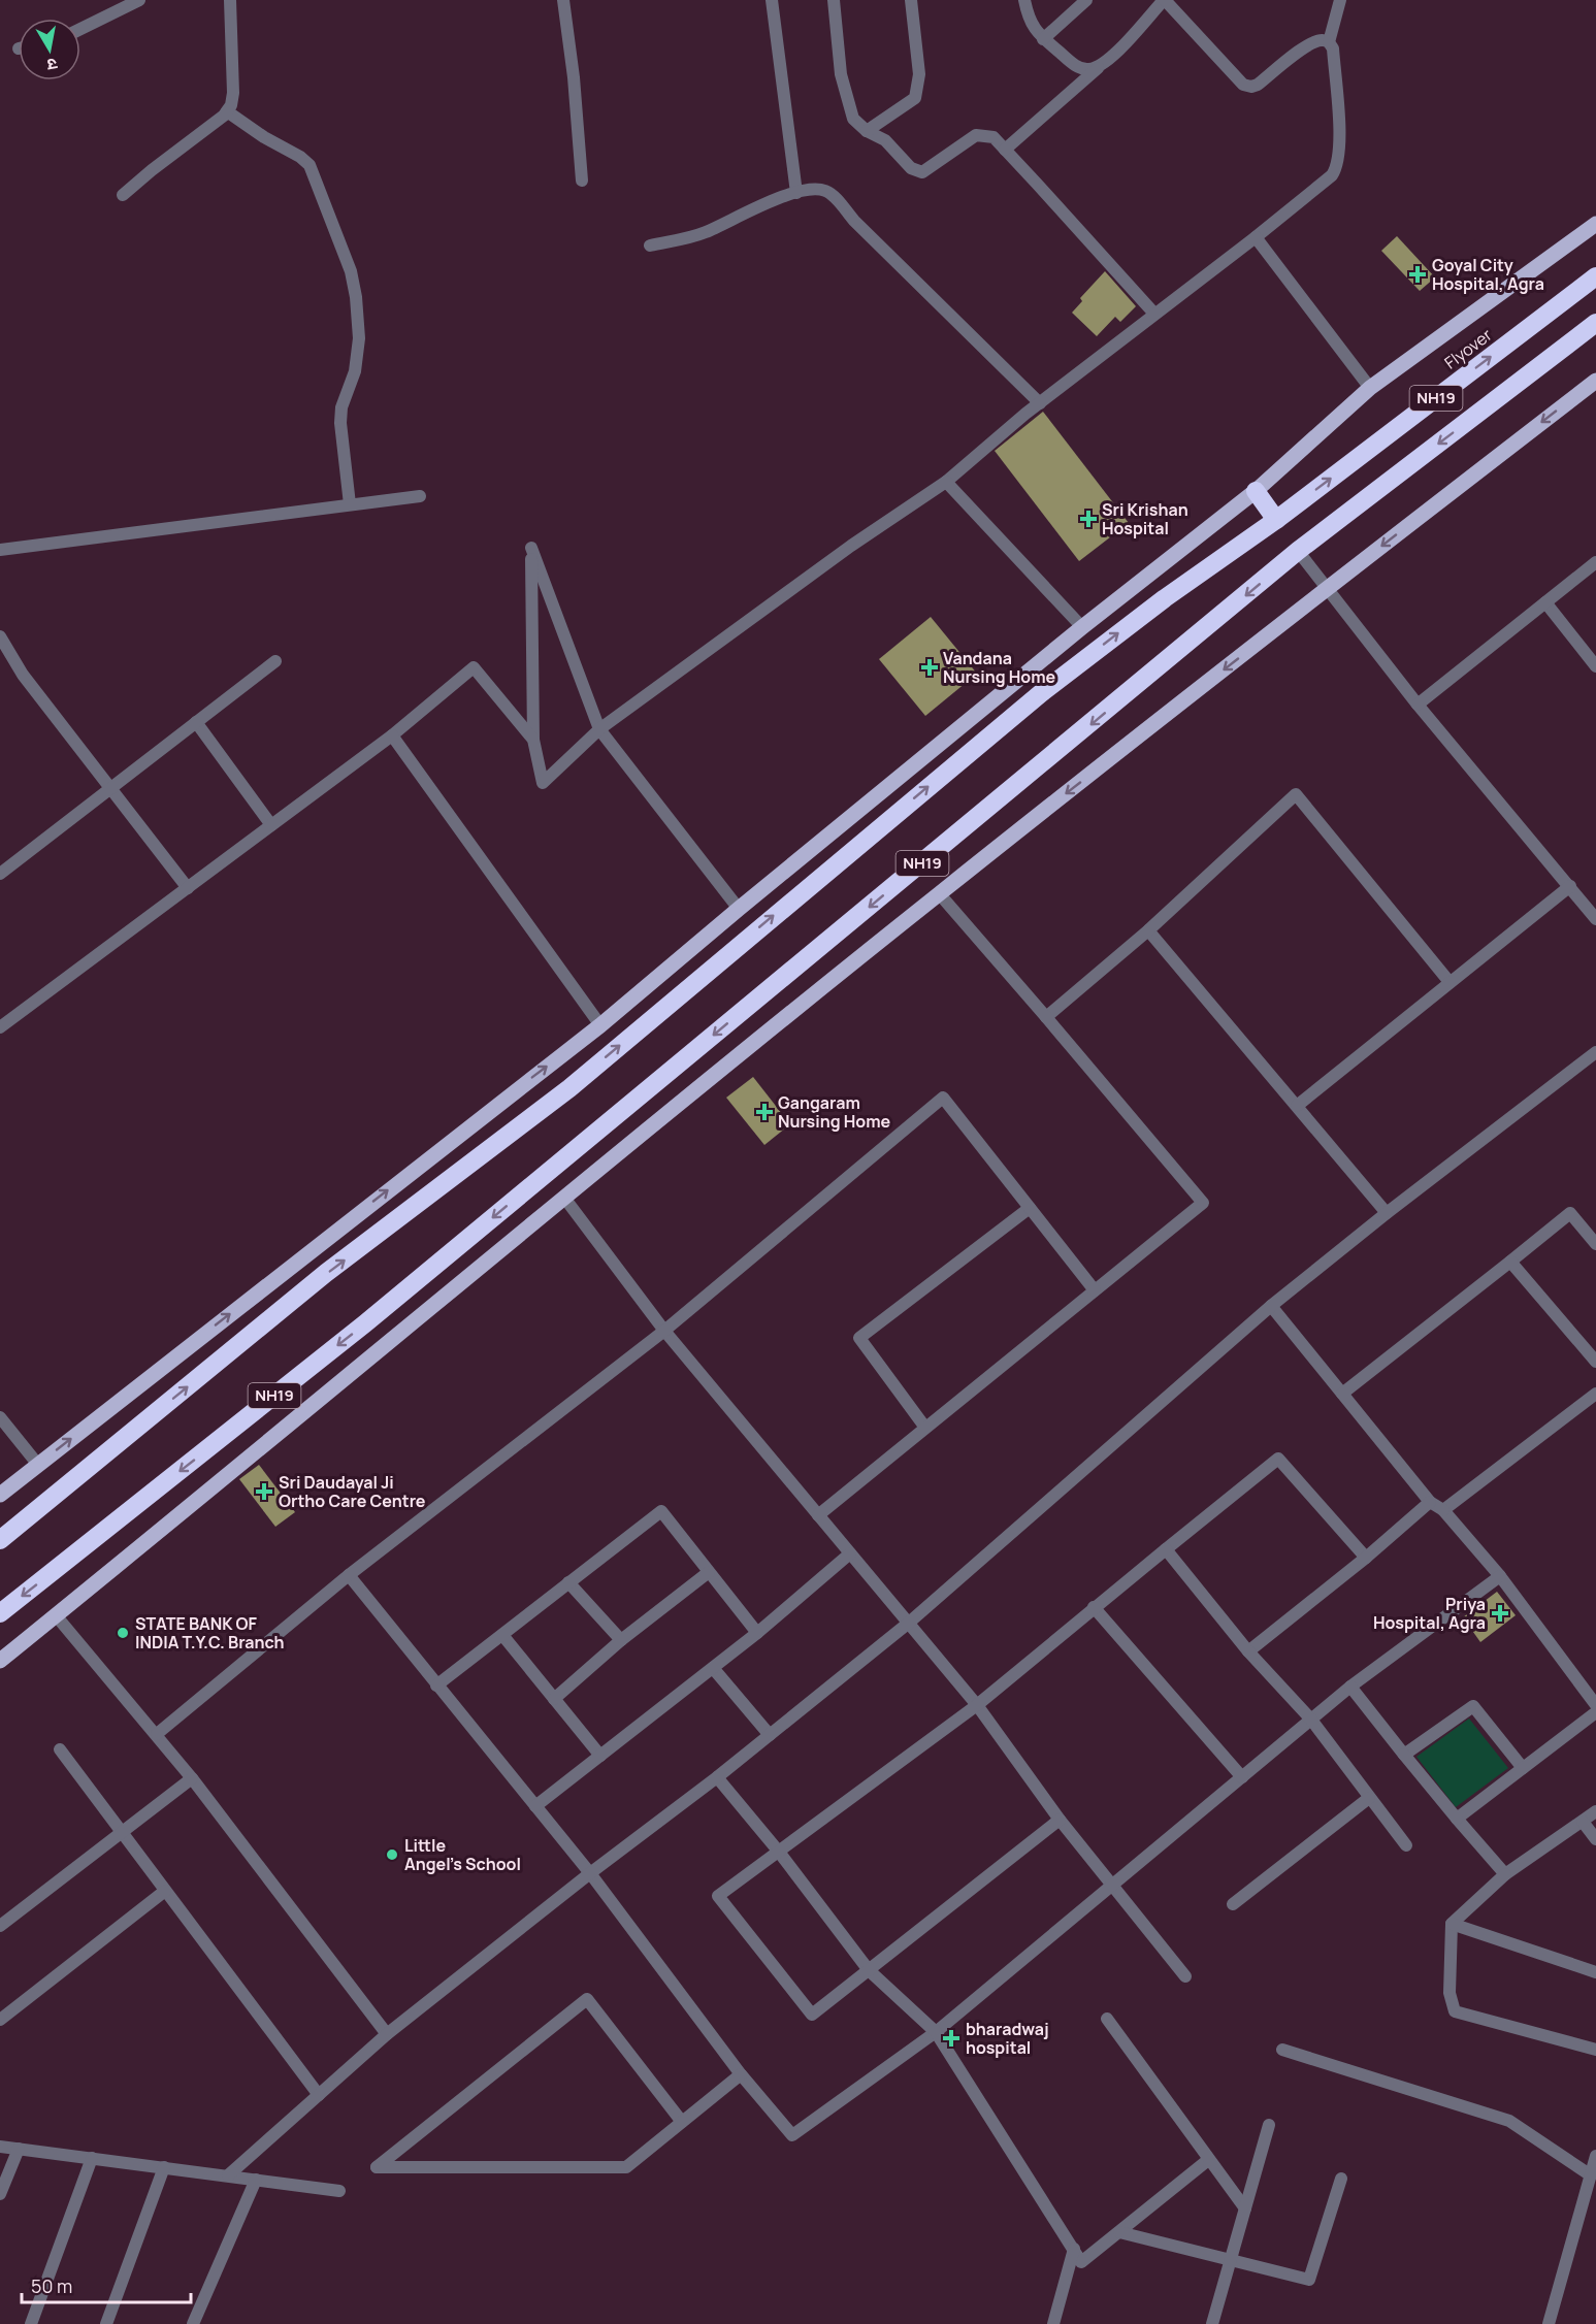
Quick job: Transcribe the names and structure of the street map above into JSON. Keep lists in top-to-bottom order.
{
  "streets": {
    "highway": ["Flyover", "NH19"]
  },
  "crossings": [
    ["Flyover", "NH19"]
  ],
  "places": {
    "health": [
      "Goyal City Hospital, Agra",
      "Sri Krishan Hospital",
      "Vandana Nursing Home",
      "Gangaram Nursing Home",
      "Sri Daudayal Ji Ortho Care Centre",
      "Priya Hospital, Agra",
      "bharadwaj hospital"
    ],
    "other": ["STATE BANK OF INDIA T.Y.C. Branch", "Little Angel's School"]
  },
  "scale_bar": "50 m",
  "north": "bottom"
}
